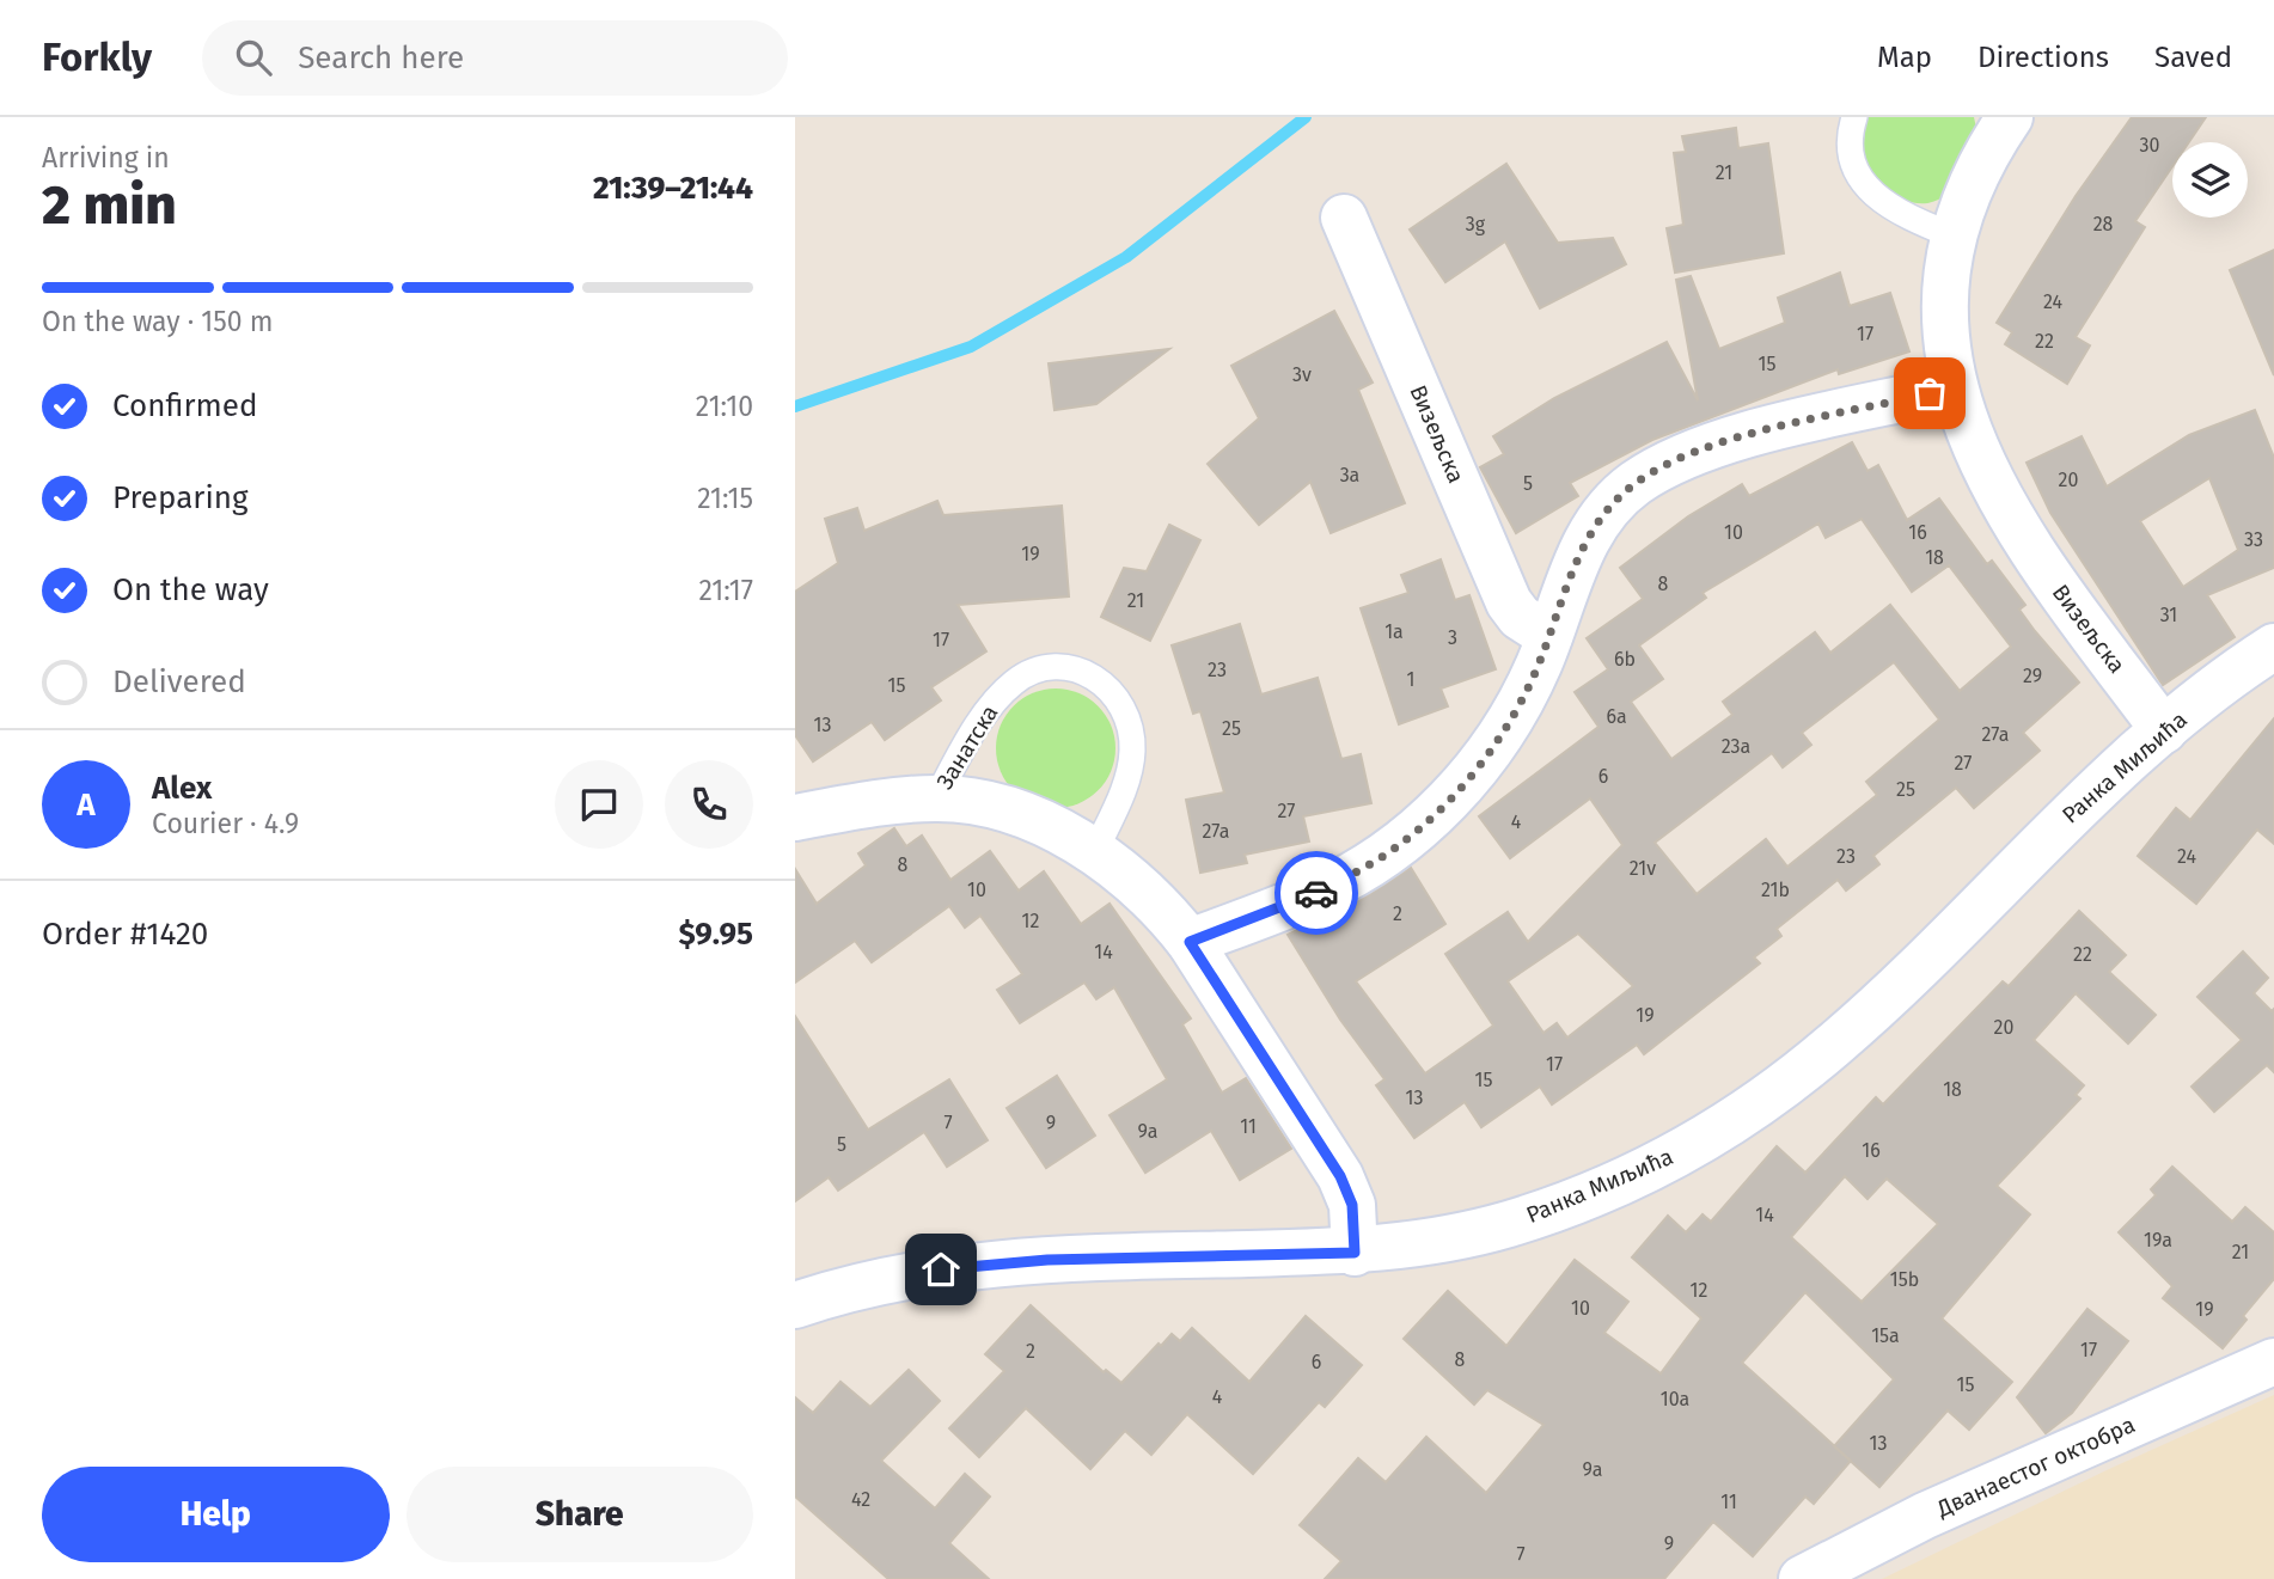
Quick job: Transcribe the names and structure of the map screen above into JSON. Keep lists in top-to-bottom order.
{
  "streets": {
    "street": [
      "Визељска",
      "Занатска",
      "Ранка Миљића",
      "Дванаестог октобра"
    ]
  },
  "crossings": [
    ["Визељска", "Ранка Миљића"],
    ["Занатска", "Ранка Миљића"]
  ],
  "house_numbers": [
    "30",
    "21",
    "3g",
    "28",
    "24",
    "17",
    "22",
    "15",
    "3v",
    "3a",
    "20",
    "5",
    "10",
    "16",
    "33",
    "19",
    "18",
    "8",
    "21",
    "31",
    "1a",
    "3",
    "17",
    "6b",
    "23",
    "29",
    "1",
    "15",
    "6a",
    "13",
    "25",
    "27a",
    "23a",
    "27",
    "6",
    "25",
    "27",
    "4",
    "27a",
    "23",
    "24",
    "8",
    "21v",
    "10",
    "21b",
    "2",
    "12",
    "14",
    "22",
    "19",
    "20",
    "17",
    "15",
    "18",
    "13",
    "7",
    "9",
    "11",
    "9a",
    "5",
    "16",
    "14",
    "19a",
    "21",
    "15b",
    "12",
    "10",
    "19",
    "15a",
    "17",
    "2",
    "8",
    "6",
    "15",
    "4",
    "10a",
    "13",
    "9a",
    "42",
    "11",
    "9",
    "7"
  ],
  "page": {
    "header": "Forkly",
    "search": "Search here",
    "nav": ["Map", "Directions", "Saved"],
    "heading": ["2 min", "Arriving in", "21:39–21:44"],
    "panel": [
      "Alex",
      "Courier · 4.9",
      "Order #1420",
      "$9.95"
    ],
    "bar": "On the way · 150 m",
    "list": [
      ["Confirmed", "21:10"],
      ["Preparing", "21:15"],
      ["On the way", "21:17"],
      "Delivered"
    ],
    "round": "A",
    "buttons": ["Help", "Share"]
  }
}
